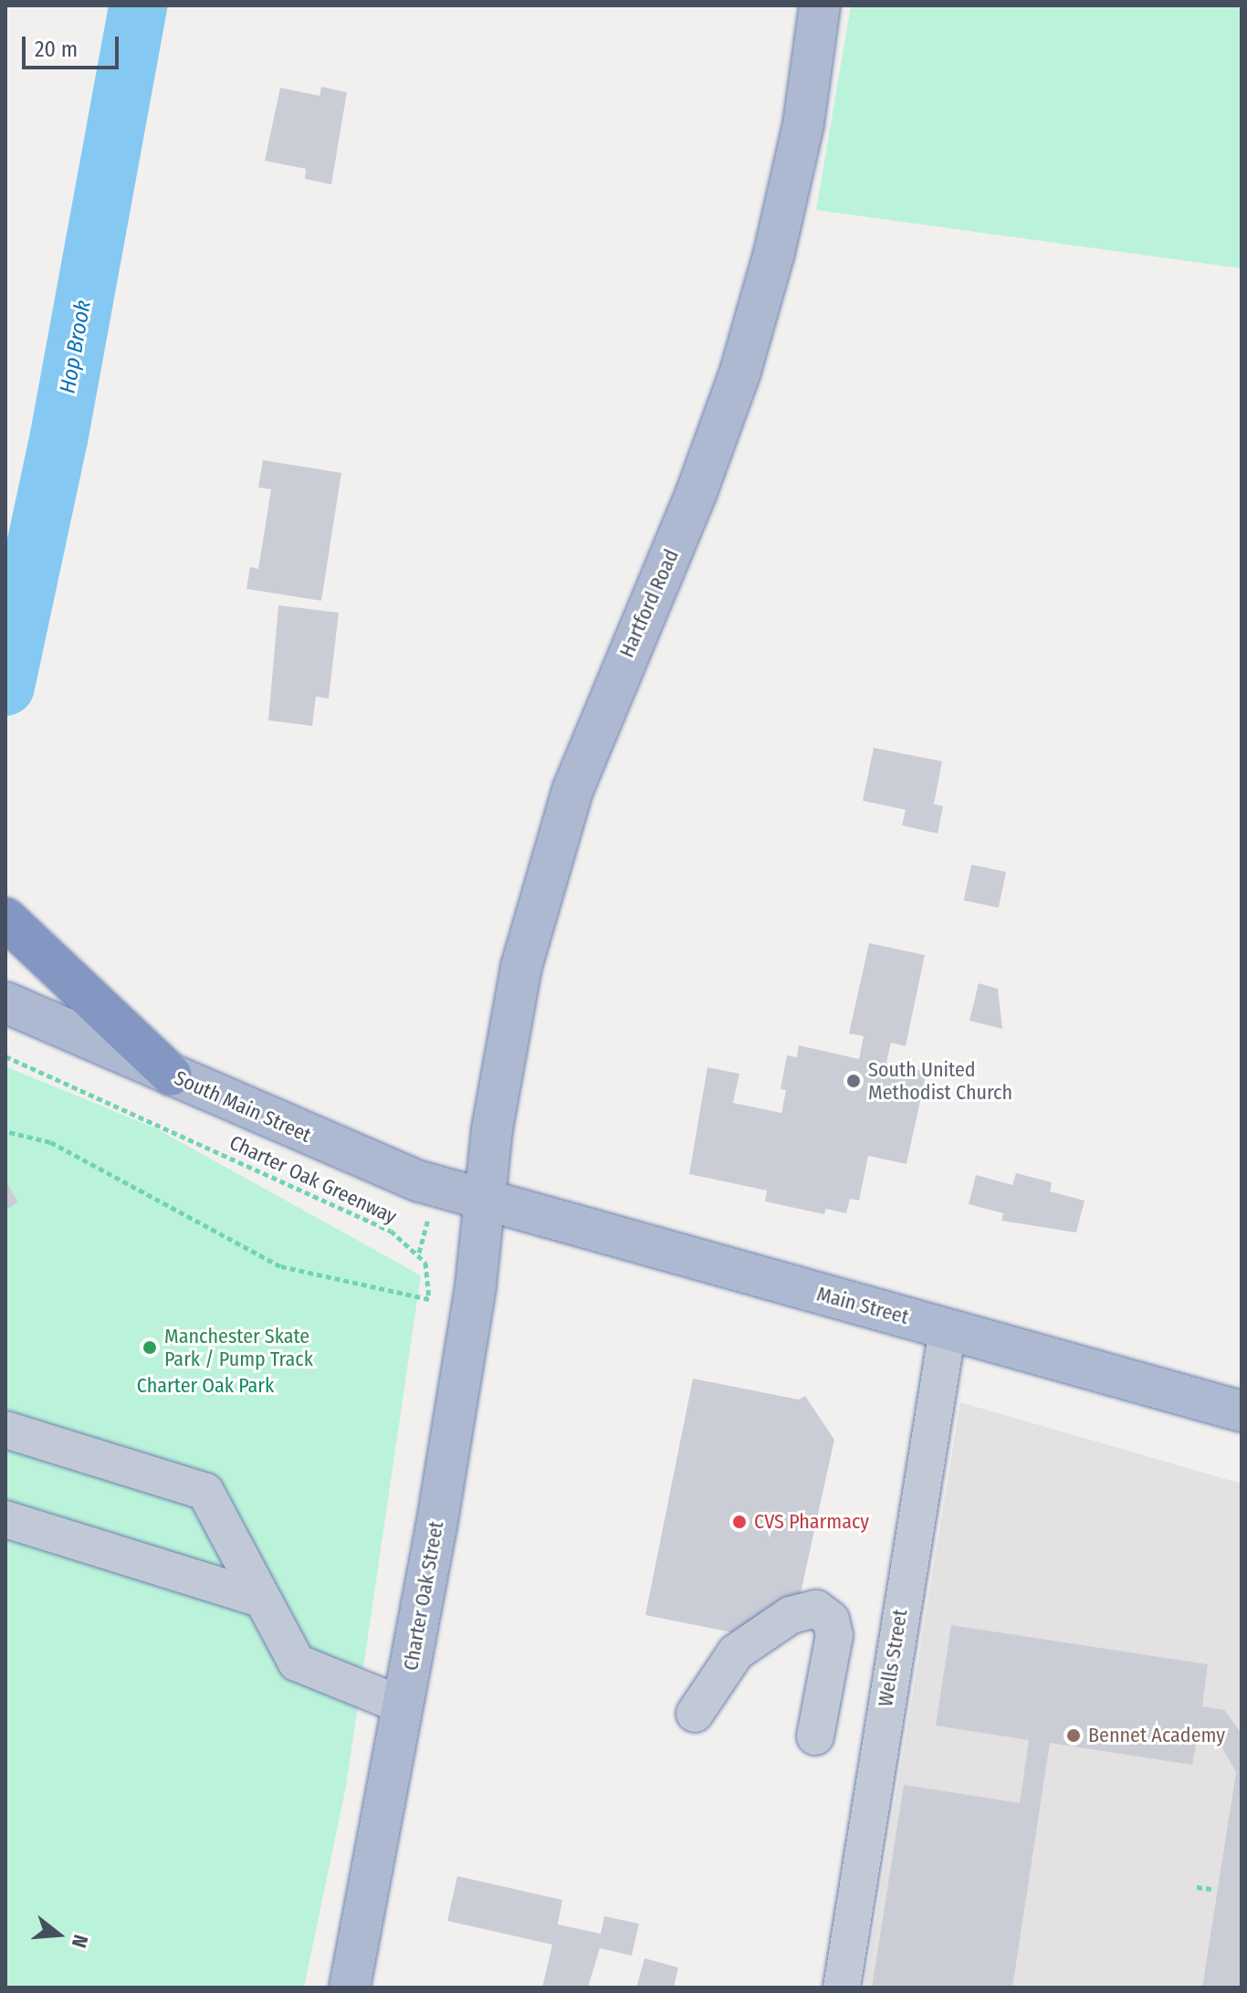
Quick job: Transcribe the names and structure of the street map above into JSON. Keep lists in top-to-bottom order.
{
  "streets": {
    "main road": [
      "Hartford Road",
      "South Main Street",
      "Main Street",
      "Charter Oak Street"
    ],
    "street": ["Wells Street"],
    "path": ["Charter Oak Greenway"]
  },
  "crossings": [
    ["Hartford Road", "South Main Street"],
    ["Hartford Road", "Main Street"],
    ["Hartford Road", "Charter Oak Street"],
    ["South Main Street", "Main Street"],
    ["South Main Street", "Charter Oak Street"],
    ["Main Street", "Charter Oak Street"],
    ["Main Street", "Wells Street"]
  ],
  "water": ["Hop Brook"],
  "parks": ["Charter Oak Park"],
  "places": [
    "South United Methodist Church",
    "Manchester Skate Park / Pump Track",
    "CVS Pharmacy",
    "Bennet Academy"
  ],
  "scale_bar": "20 m",
  "north": "right"
}
